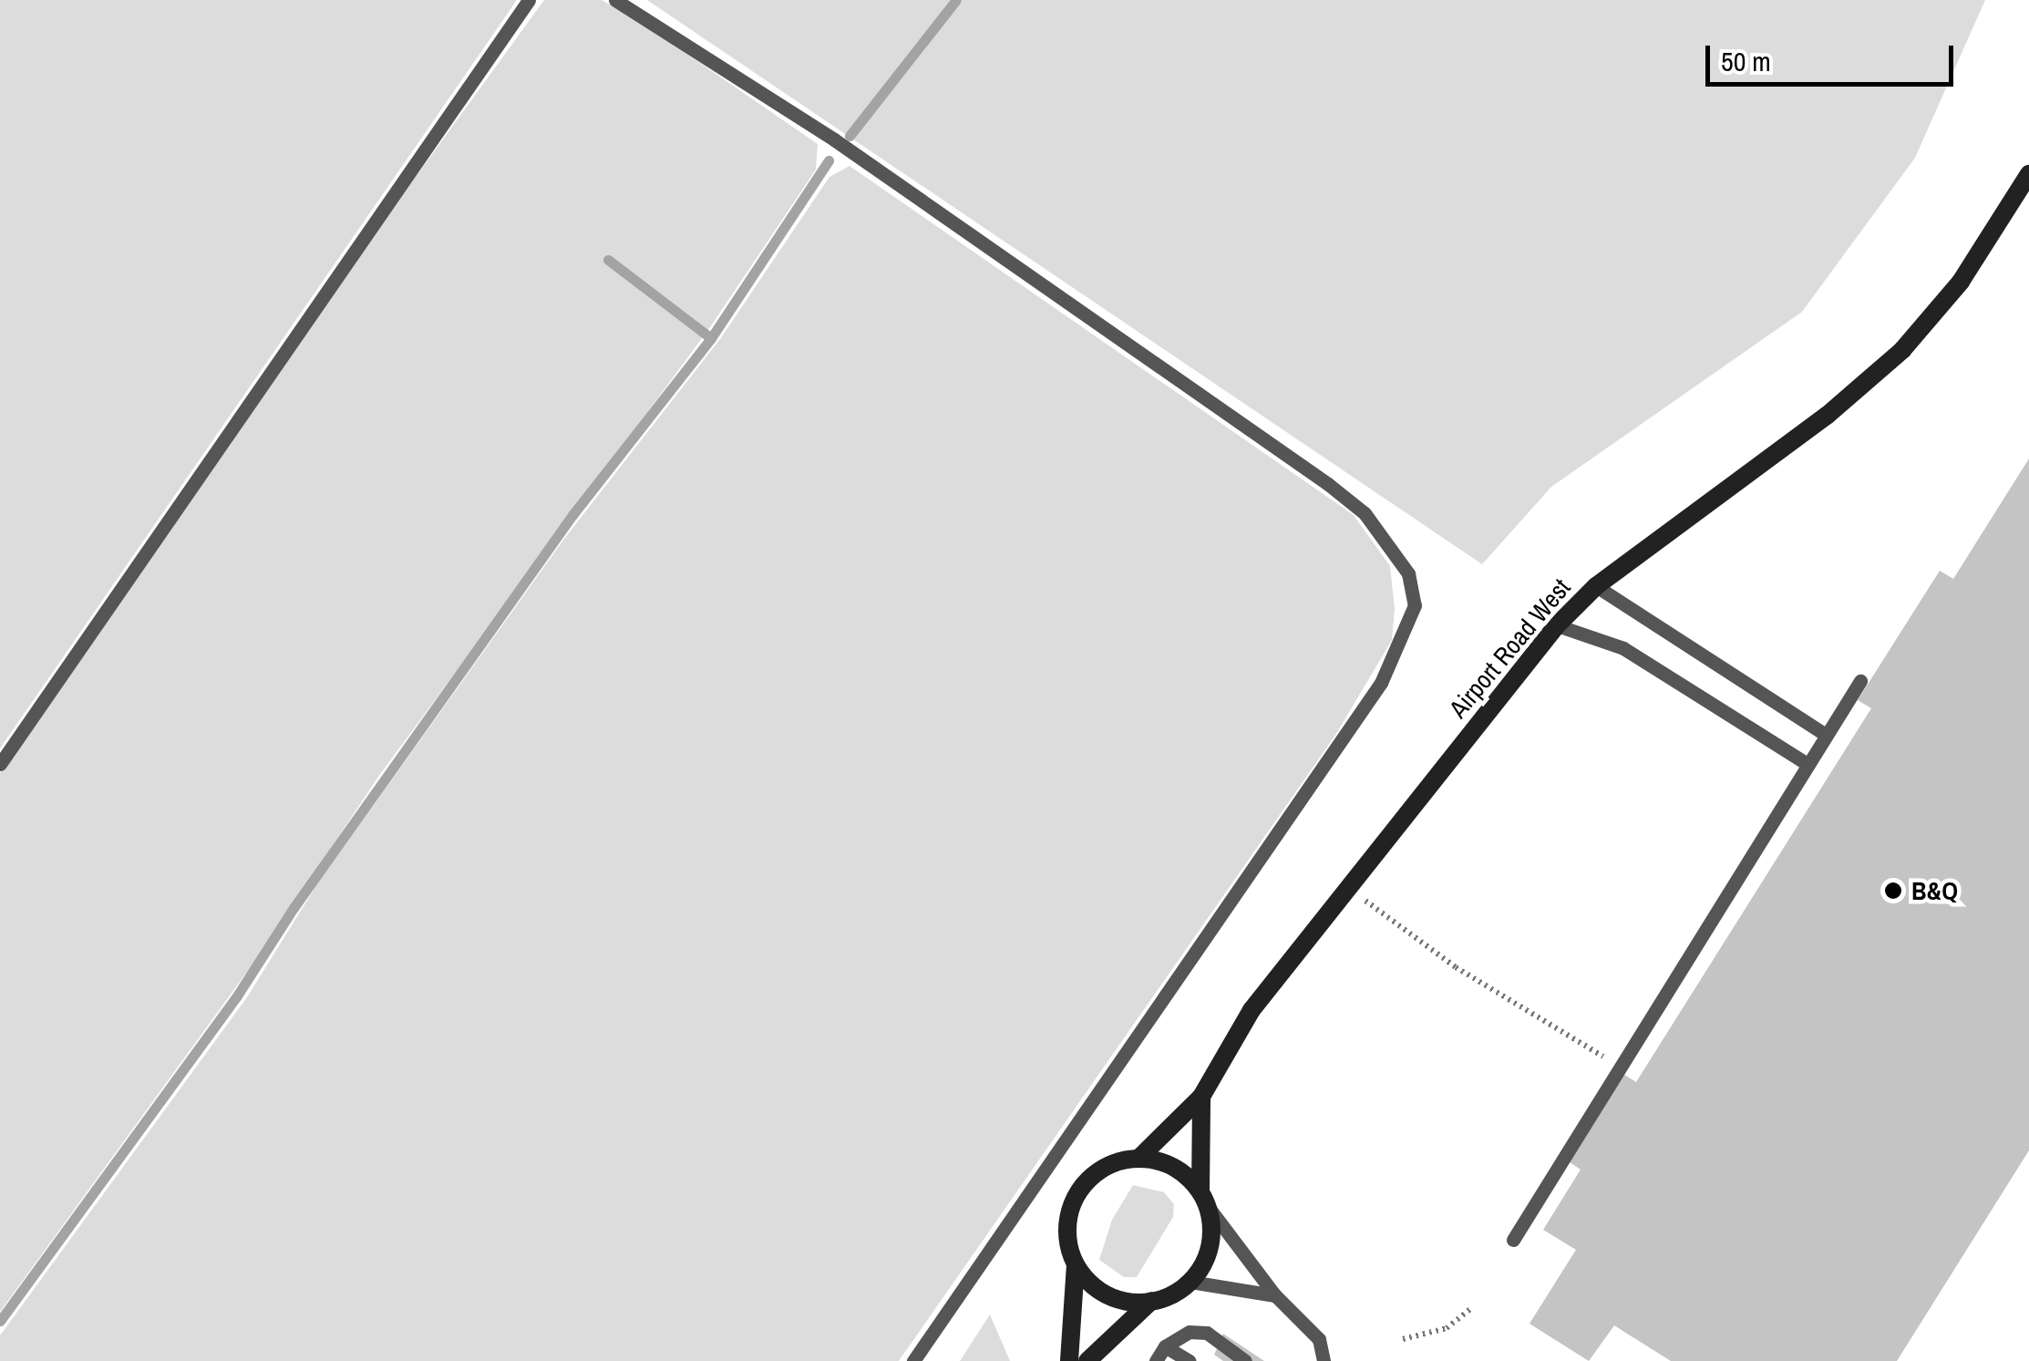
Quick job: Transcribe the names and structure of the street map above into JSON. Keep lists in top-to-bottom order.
{
  "streets": {
    "street": ["Airport Road West"]
  },
  "places": ["B&Q"],
  "scale_bar": "50 m"
}
